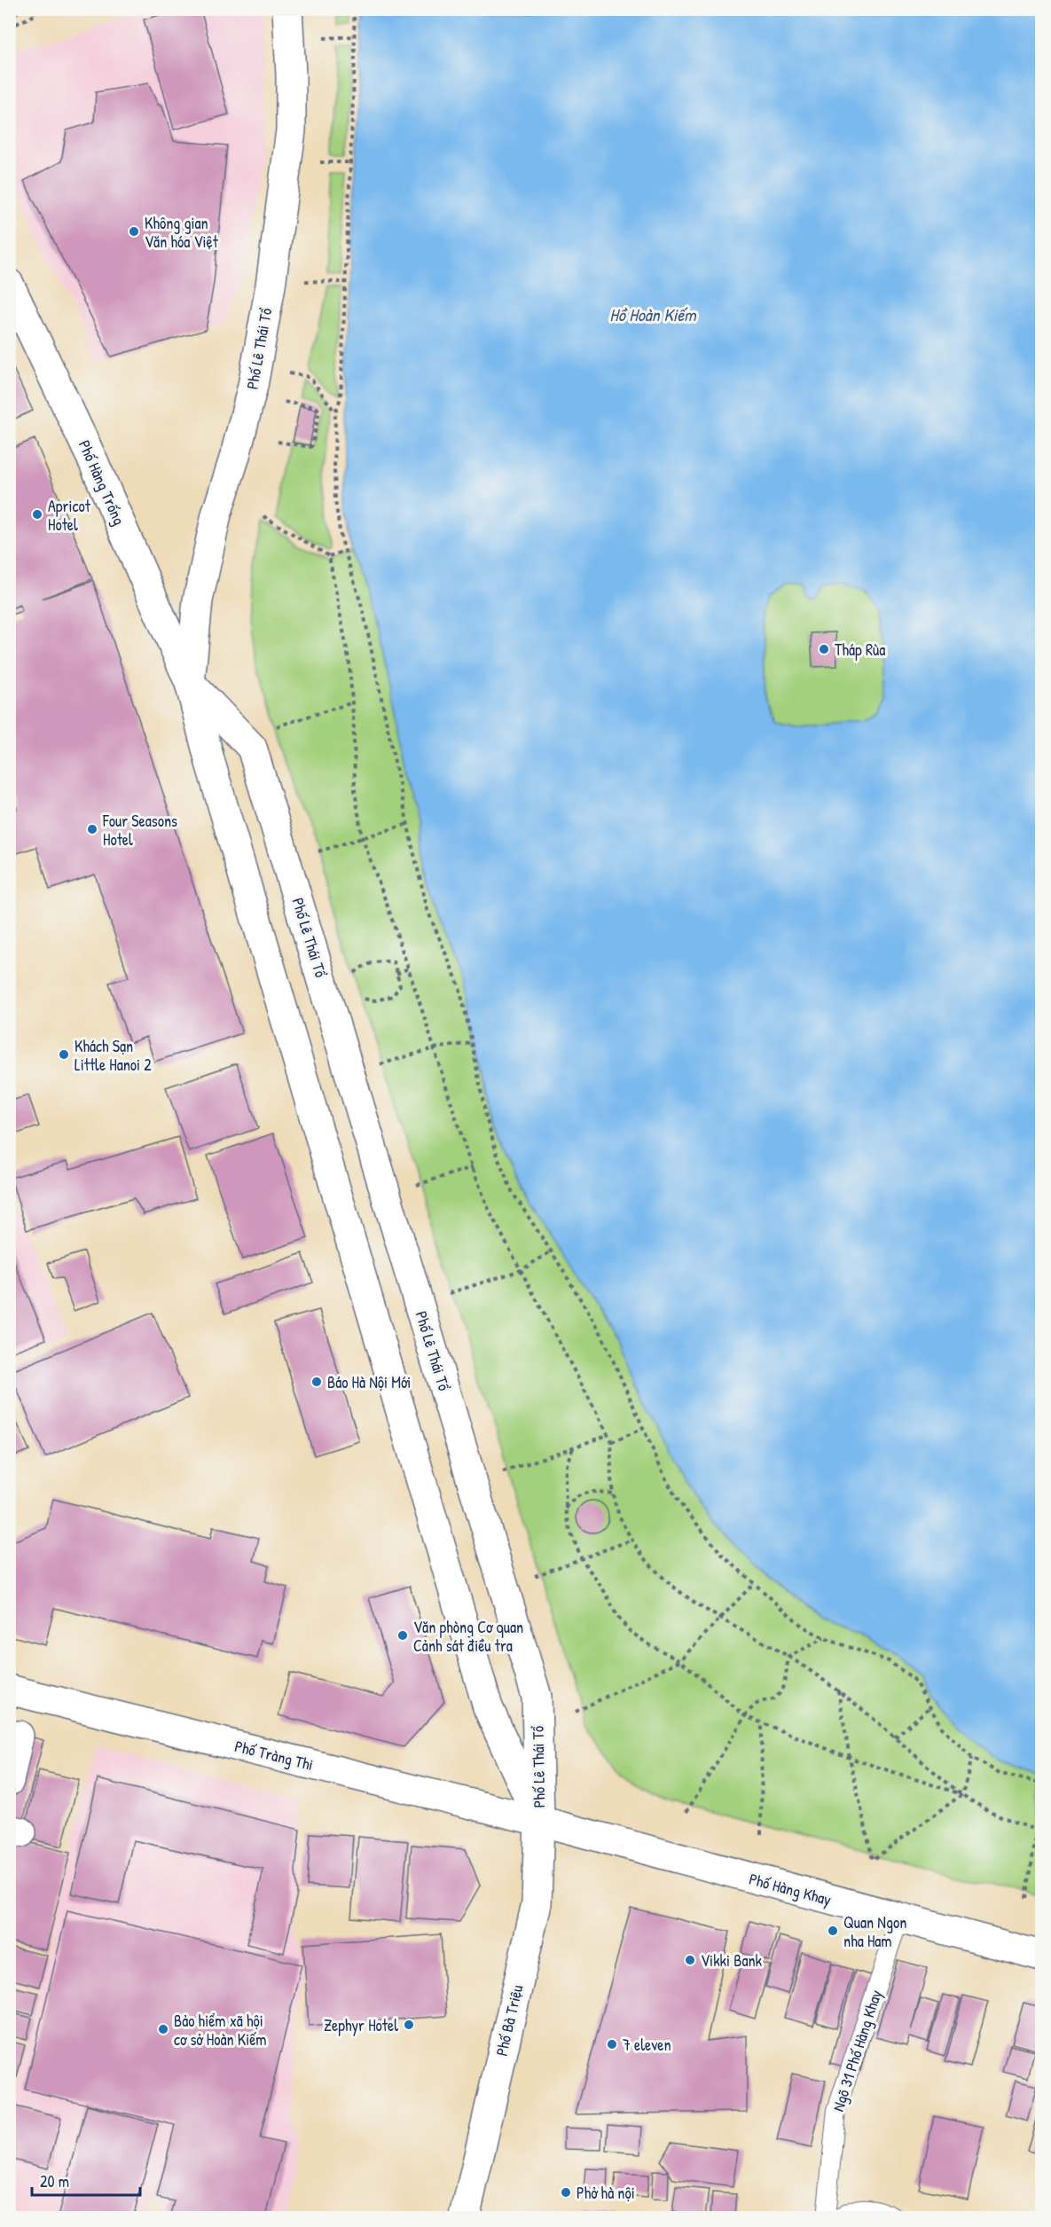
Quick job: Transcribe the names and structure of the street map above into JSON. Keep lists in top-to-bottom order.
{
  "streets": {
    "main road": [
      "Phố Lê Thái Tổ",
      "Phố Hàng Trống",
      "Phố Tràng Thi",
      "Phố Hàng Khay",
      "Phố Bà Triệu"
    ],
    "lane": ["Ngõ 31 Phố Hàng Khay"]
  },
  "crossings": [
    ["Phố Lê Thái Tổ", "Phố Hàng Trống"],
    ["Phố Lê Thái Tổ", "Phố Tràng Thi"],
    ["Phố Lê Thái Tổ", "Phố Hàng Khay"],
    ["Phố Lê Thái Tổ", "Phố Bà Triệu"],
    ["Phố Tràng Thi", "Phố Hàng Khay"],
    ["Phố Tràng Thi", "Phố Bà Triệu"],
    ["Phố Hàng Khay", "Phố Bà Triệu"],
    ["Phố Hàng Khay", "Ngõ 31 Phố Hàng Khay"]
  ],
  "water": ["Hồ Hoàn Kiếm"],
  "places": [
    "Không gian Văn hóa Việt",
    "Apricot Hotel",
    "Tháp Rùa",
    "Four Seasons Hotel",
    "Khách Sạn Little Hanoi 2",
    "Báo Hà Nội Mới",
    "Văn phòng Cơ quan Cảnh sát điều tra",
    "Quan Ngon nha Ham",
    "Vikki Bank",
    "Zephyr Hotel",
    "Bảo hiểm xã hội cơ sở Hoàn Kiếm",
    "7 eleven",
    "Phở hà nội"
  ],
  "scale_bar": "20 m"
}
